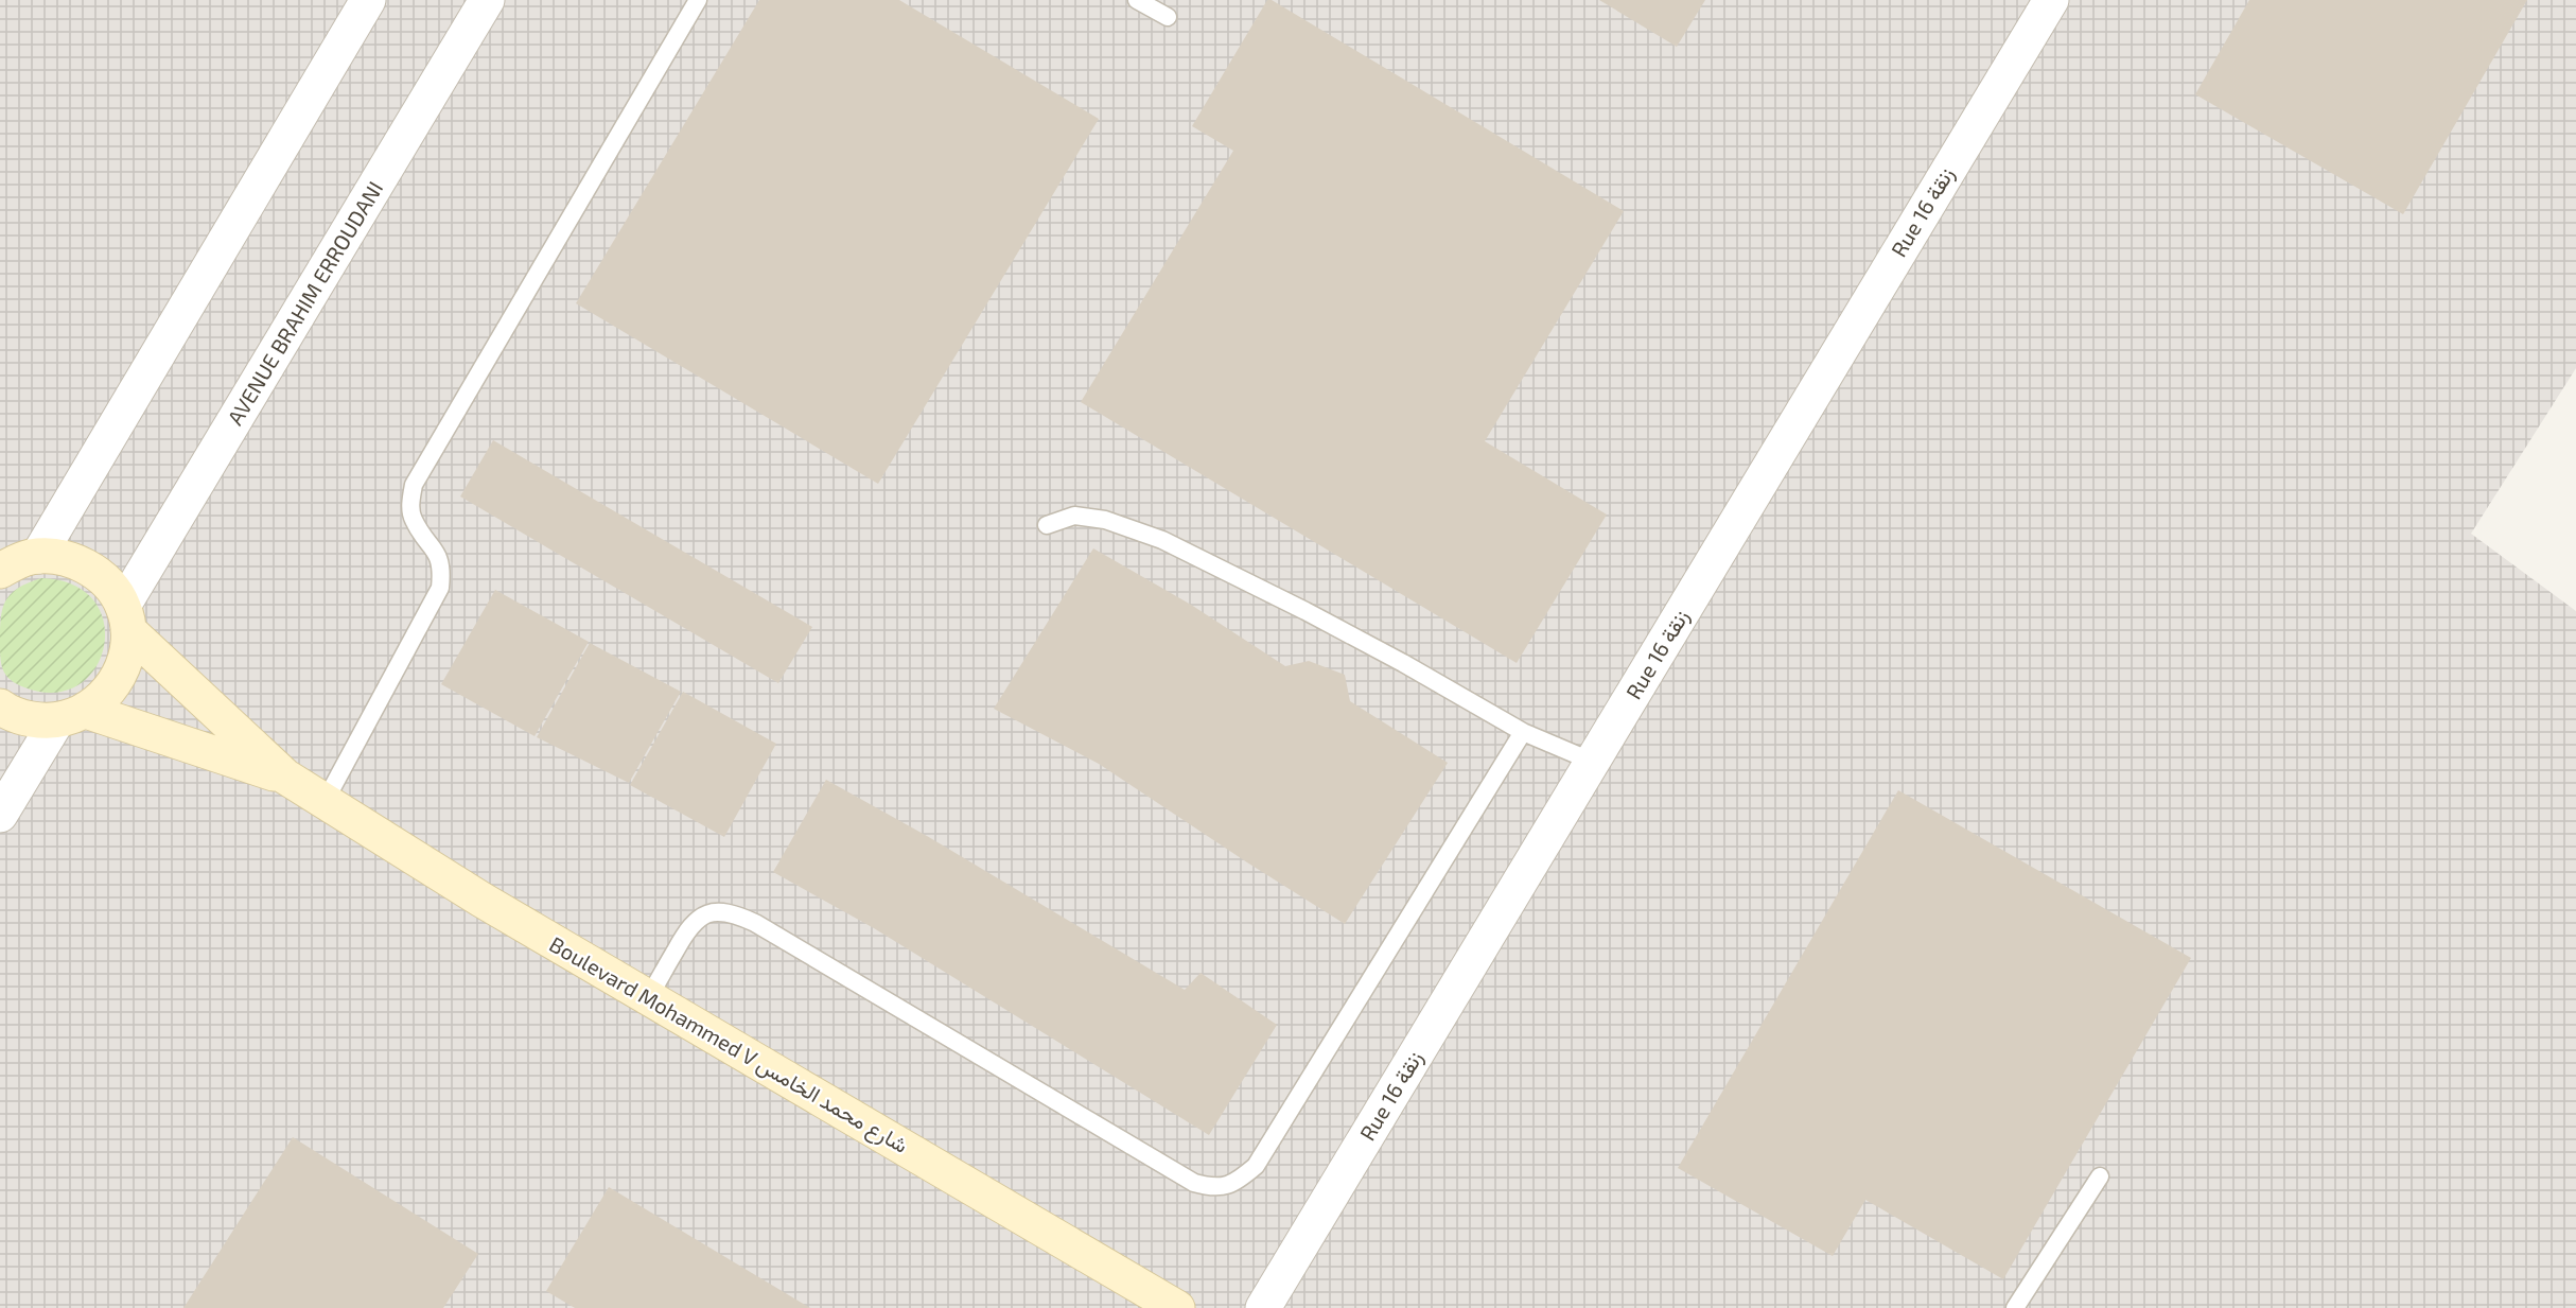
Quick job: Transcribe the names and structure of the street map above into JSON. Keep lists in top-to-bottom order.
{
  "streets": {
    "main road": ["Boulevard Mohammed V شارع محمد الخامس"],
    "street": ["Rue 16 زنقة", "AVENUE BRAHIM ERROUDANI"]
  },
  "crossings": [
    ["AVENUE BRAHIM ERROUDANI", "Boulevard Mohammed V شارع محمد الخامس"]
  ]
}
